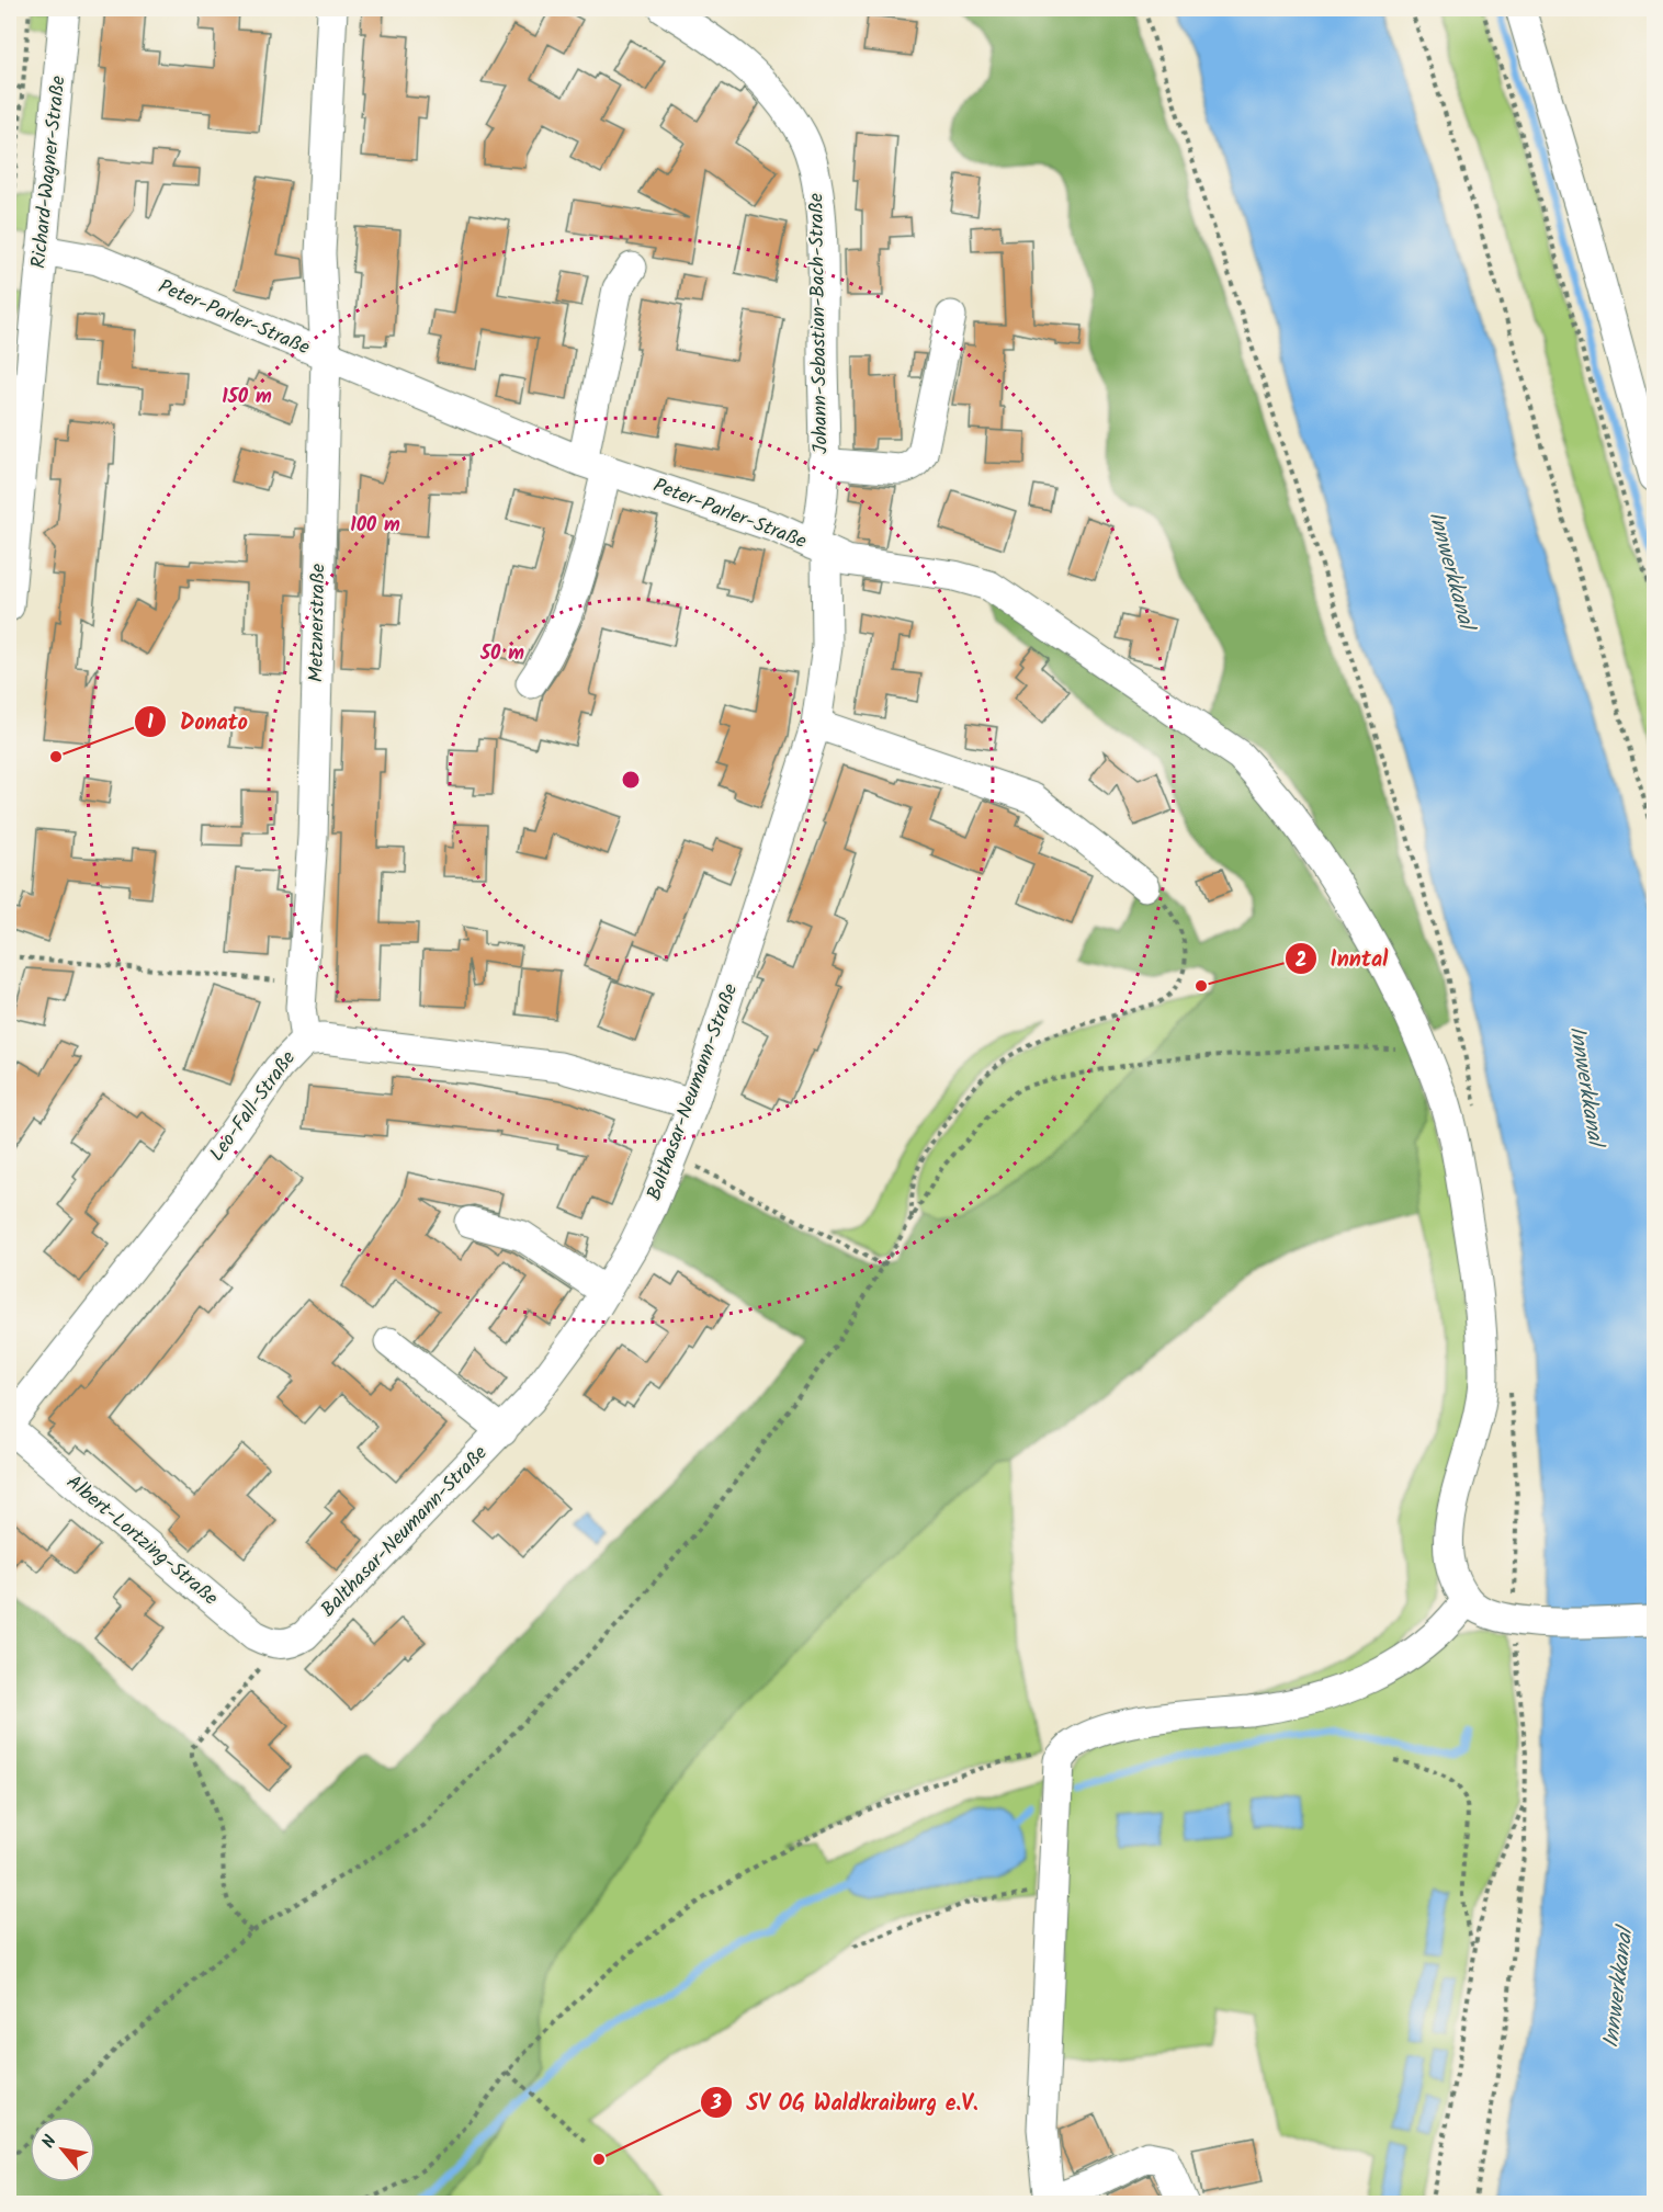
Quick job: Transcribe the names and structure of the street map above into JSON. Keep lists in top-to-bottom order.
{
  "streets": {
    "street": [
      "Richard-Wagner-Straße",
      "Peter-Parler-Straße",
      "Johann-Sebastian-Bach-Straße",
      "Metznerstraße",
      "Balthasar-Neumann-Straße",
      "Leo-Fall-Straße",
      "Albert-Lortzing-Straße"
    ]
  },
  "crossings": [
    ["Richard-Wagner-Straße", "Peter-Parler-Straße"],
    ["Peter-Parler-Straße", "Johann-Sebastian-Bach-Straße"],
    ["Peter-Parler-Straße", "Metznerstraße"],
    ["Peter-Parler-Straße", "Balthasar-Neumann-Straße"],
    ["Johann-Sebastian-Bach-Straße", "Balthasar-Neumann-Straße"],
    ["Metznerstraße", "Leo-Fall-Straße"],
    ["Balthasar-Neumann-Straße", "Leo-Fall-Straße"],
    ["Balthasar-Neumann-Straße", "Albert-Lortzing-Straße"],
    ["Leo-Fall-Straße", "Albert-Lortzing-Straße"]
  ],
  "water": ["Innwerkkanal"],
  "places": ["Donato", "Inntal", "SV OG Waldkraiburg e.V."],
  "north": "top left",
  "rings": ["150 m", "100 m", "50 m"]
}
